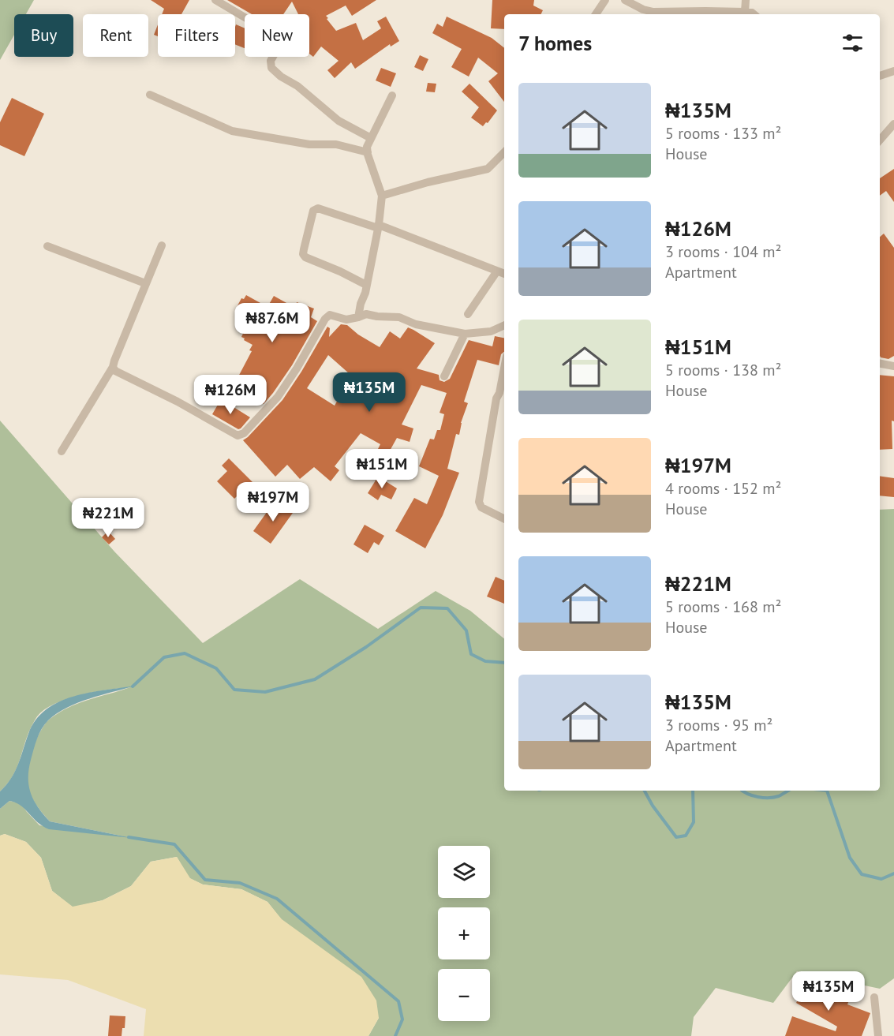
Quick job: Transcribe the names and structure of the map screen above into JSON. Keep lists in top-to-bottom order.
{
  "page": {
    "chip": [
      "Buy",
      "Rent",
      "Filters",
      "New"
    ],
    "heading": "7 homes",
    "list": [
      {
        "name": "₦135M",
        "note": "5 rooms · 133 m² · House"
      },
      {
        "name": "₦126M",
        "note": "3 rooms · 104 m² · Apartment"
      },
      {
        "name": "₦151M",
        "note": "5 rooms · 138 m² · House"
      },
      {
        "name": "₦197M",
        "note": "4 rooms · 152 m² · House"
      },
      {
        "name": "₦221M",
        "note": "5 rooms · 168 m² · House"
      },
      {
        "name": "₦135M",
        "note": "3 rooms · 95 m² · Apartment"
      }
    ],
    "price": [
      "₦87.6M",
      "₦135M",
      "₦126M",
      "₦151M",
      "₦197M",
      "₦221M",
      "₦135M"
    ],
    "map_buttons": ["+", "−"]
  }
}
